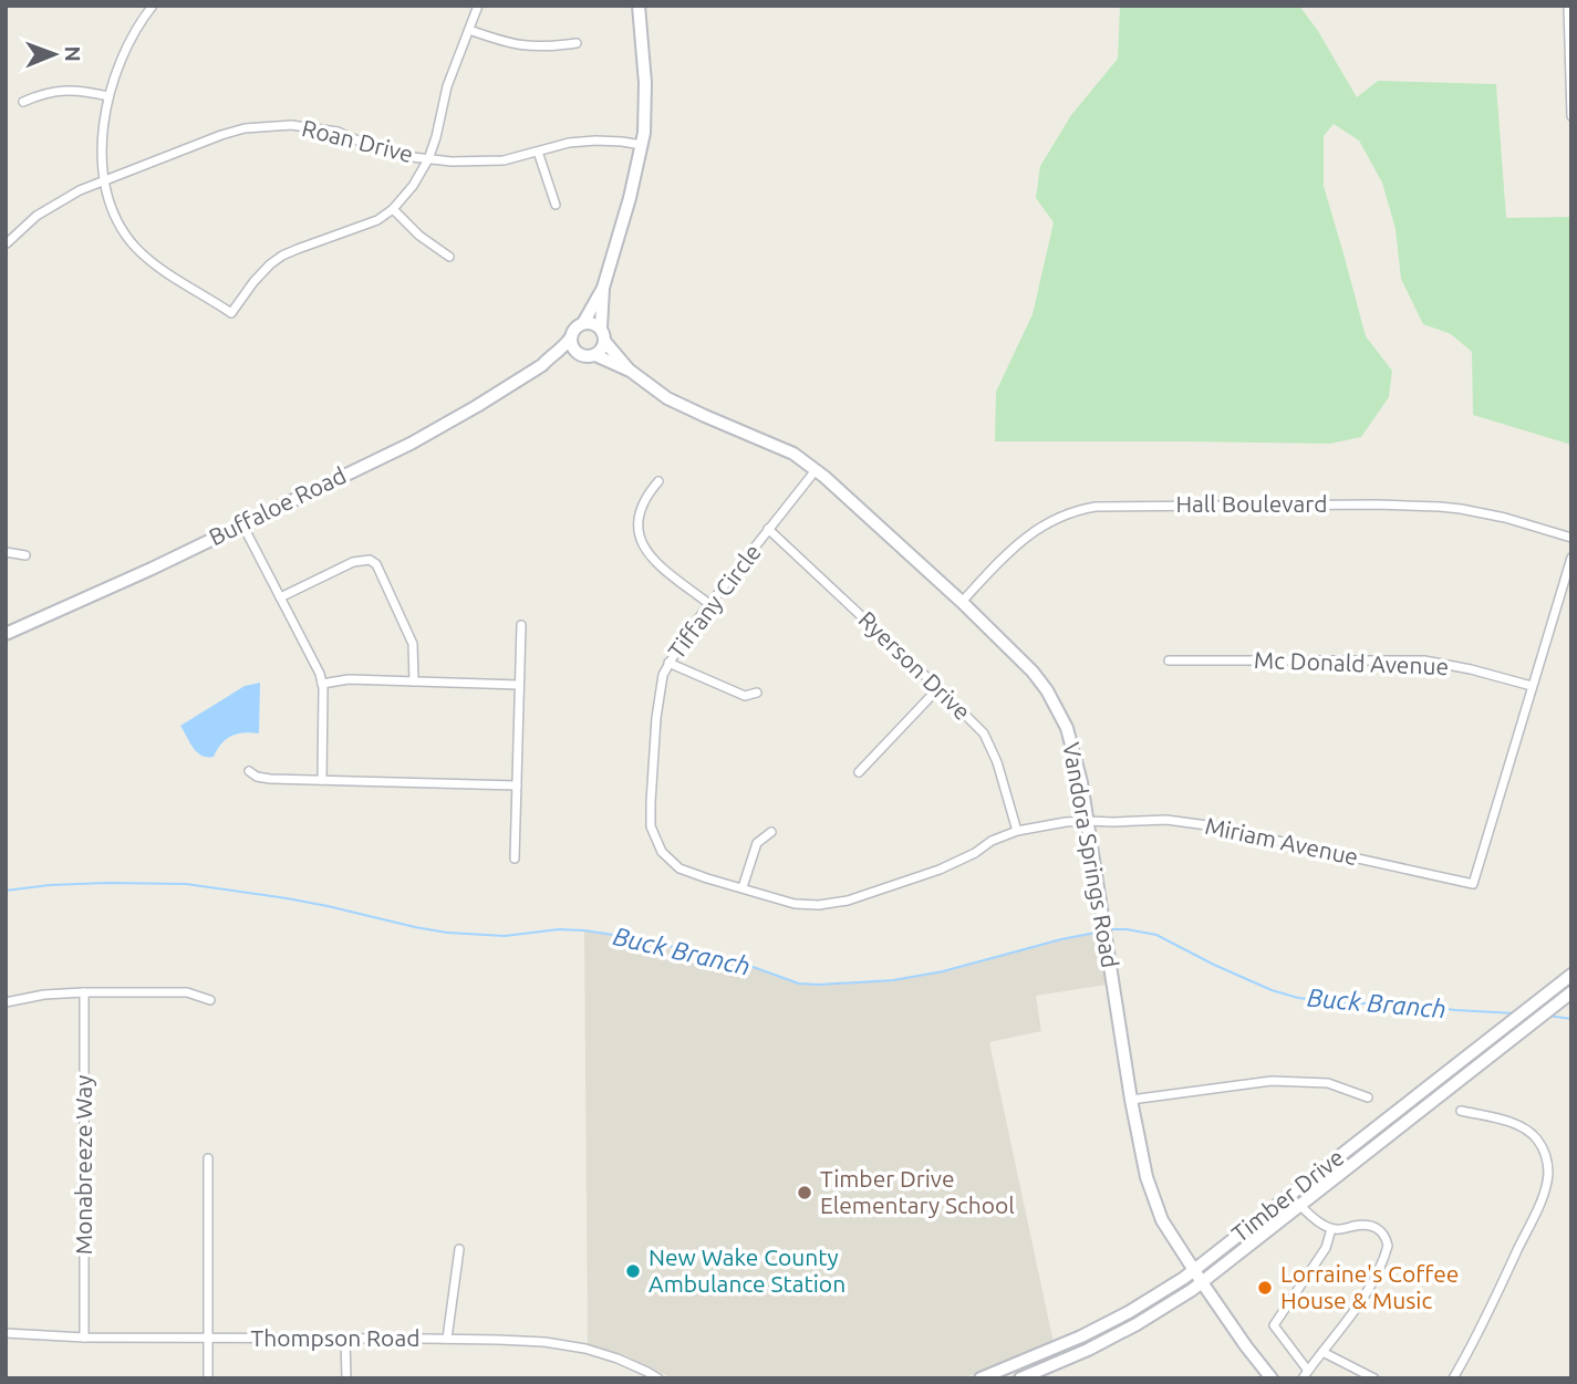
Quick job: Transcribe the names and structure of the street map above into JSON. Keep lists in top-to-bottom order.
{
  "streets": {
    "street": [
      "Roan Drive",
      "Hall Boulevard",
      "Buffaloe Road",
      "Tiffany Circle",
      "Mc Donald Avenue",
      "Ryerson Drive",
      "Miriam Avenue",
      "Vandora Springs Road",
      "Monabreeze Way",
      "Timber Drive",
      "Thompson Road"
    ]
  },
  "crossings": [
    ["Hall Boulevard", "Vandora Springs Road"],
    ["Buffaloe Road", "Vandora Springs Road"],
    ["Tiffany Circle", "Ryerson Drive"],
    ["Tiffany Circle", "Miriam Avenue"],
    ["Tiffany Circle", "Vandora Springs Road"],
    ["Mc Donald Avenue", "Miriam Avenue"],
    ["Miriam Avenue", "Vandora Springs Road"],
    ["Vandora Springs Road", "Timber Drive"],
    ["Monabreeze Way", "Thompson Road"]
  ],
  "water": ["Buck Branch"],
  "places": ["Timber Drive Elementary School", "New Wake County Ambulance Station", "Lorraine's Coffee House & Music"],
  "north": "right"
}
